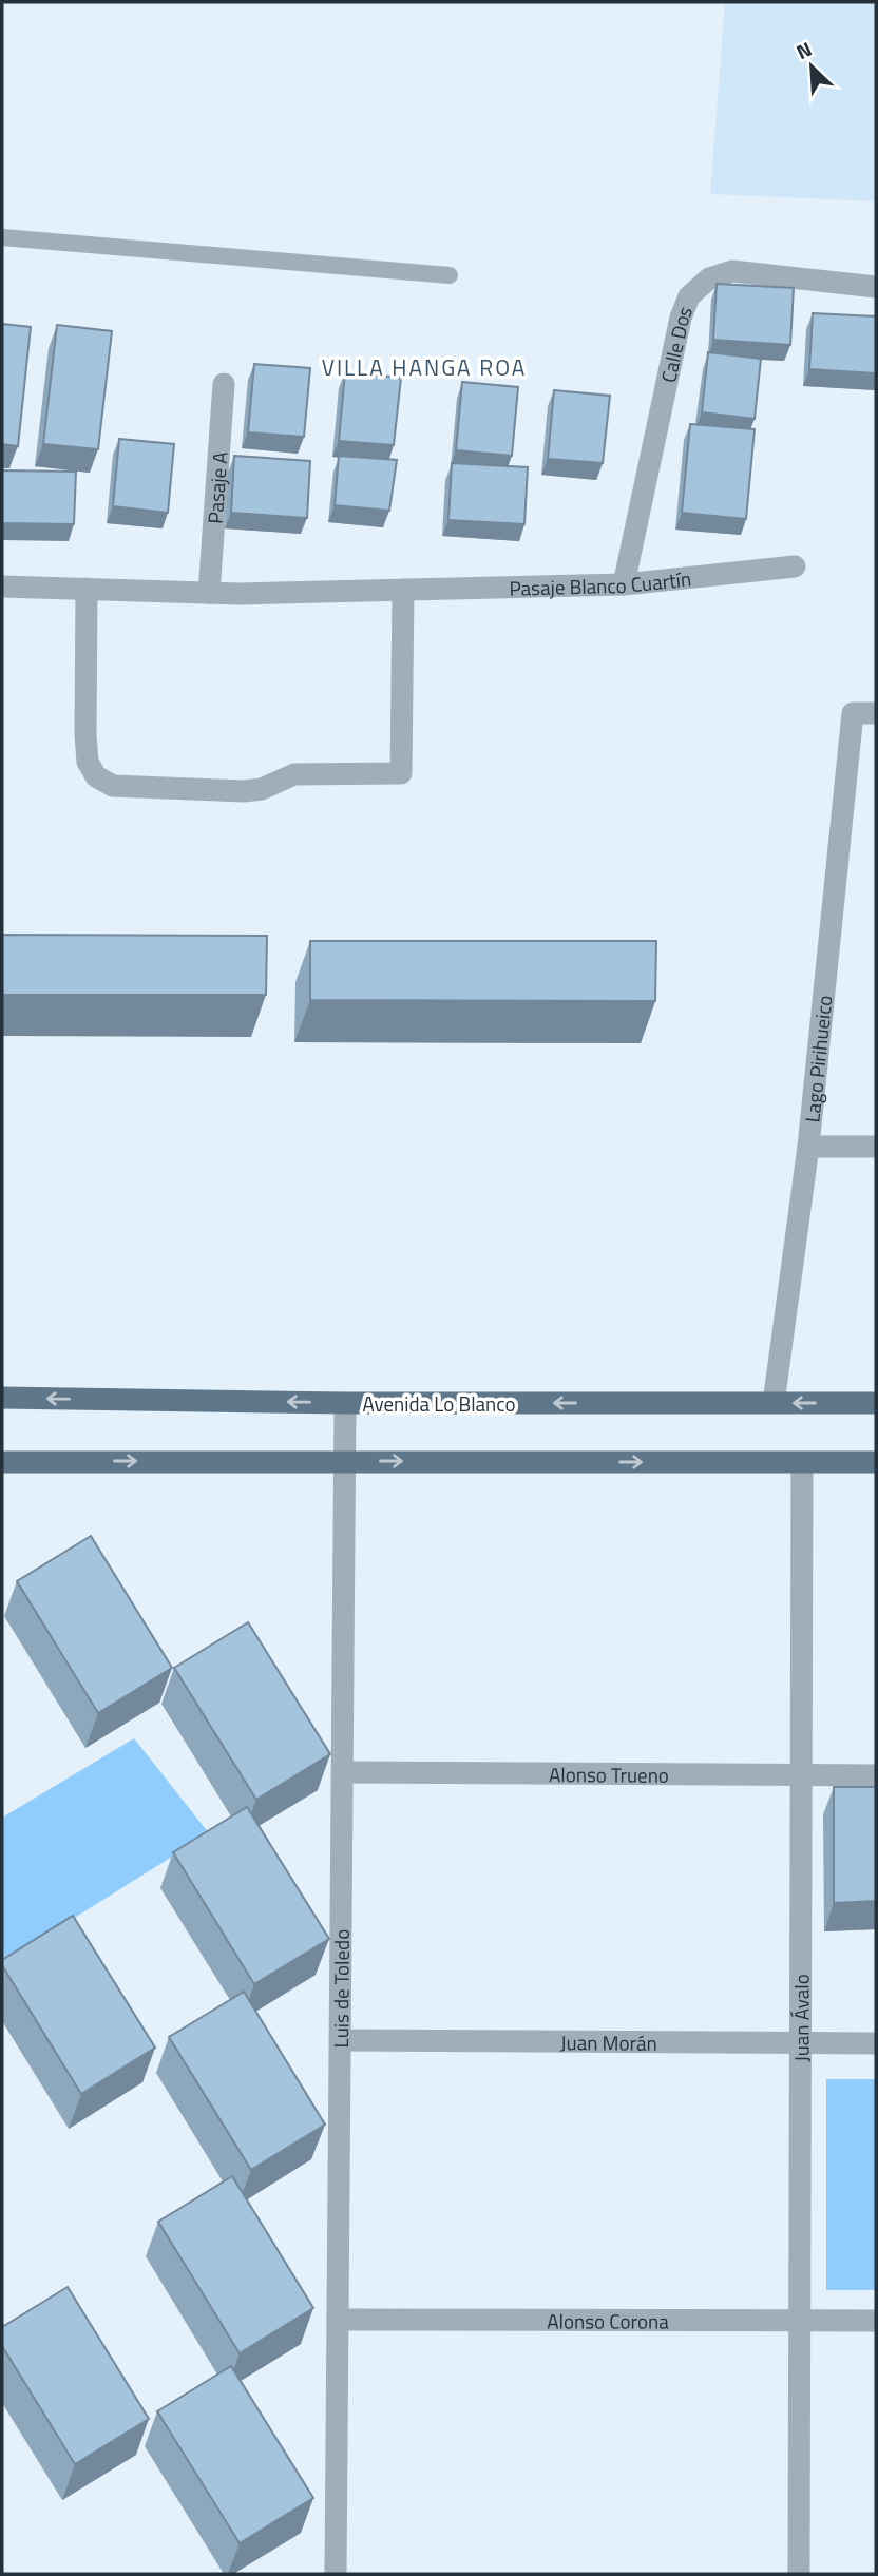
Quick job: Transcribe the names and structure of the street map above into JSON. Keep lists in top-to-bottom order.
{
  "streets": {
    "main road": ["Avenida Lo Blanco"],
    "street": [
      "Calle Dos",
      "Pasaje A",
      "Pasaje Blanco Cuartín",
      "Lago Pirihueico",
      "Alonso Trueno",
      "Luis de Toledo",
      "Juan Ávalo",
      "Juan Morán",
      "Alonso Corona"
    ]
  },
  "crossings": [
    ["Calle Dos", "Pasaje Blanco Cuartín"],
    ["Pasaje A", "Pasaje Blanco Cuartín"],
    ["Lago Pirihueico", "Avenida Lo Blanco"],
    ["Avenida Lo Blanco", "Luis de Toledo"],
    ["Alonso Trueno", "Luis de Toledo"],
    ["Alonso Trueno", "Juan Ávalo"],
    ["Luis de Toledo", "Juan Morán"],
    ["Luis de Toledo", "Alonso Corona"],
    ["Juan Ávalo", "Juan Morán"],
    ["Juan Ávalo", "Alonso Corona"]
  ],
  "districts": ["VILLA HANGA ROA"],
  "north": "top left"
}
